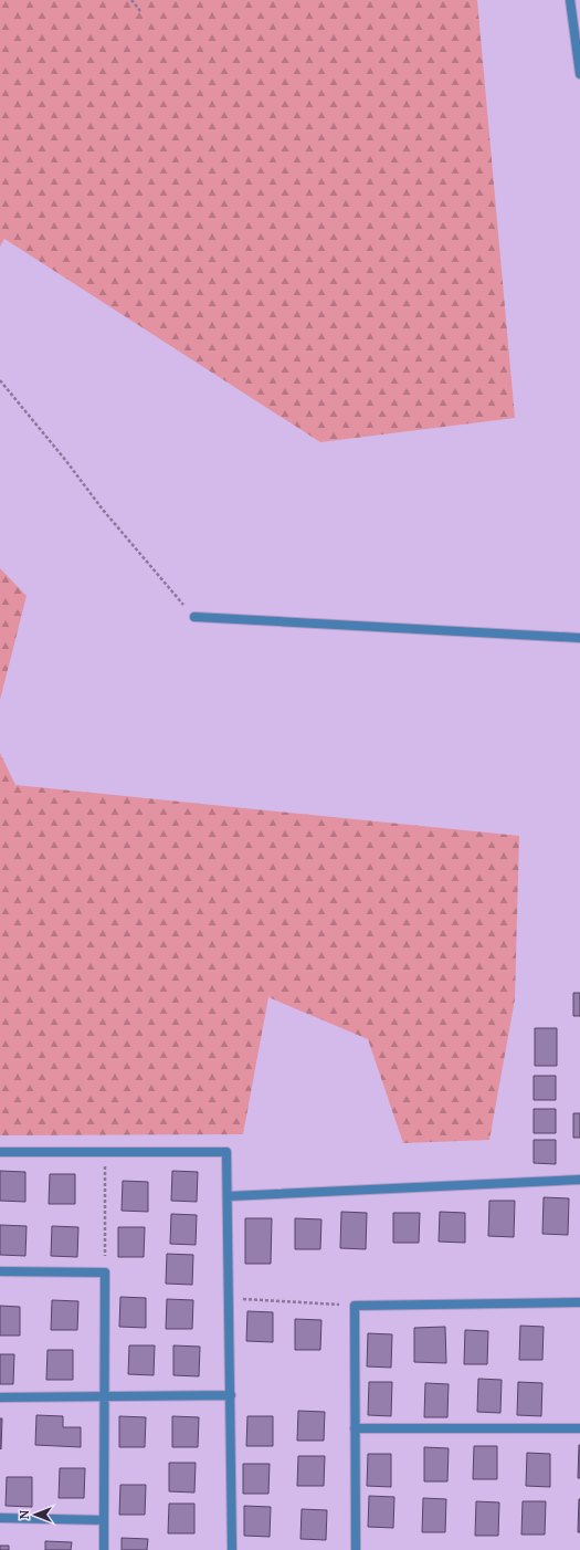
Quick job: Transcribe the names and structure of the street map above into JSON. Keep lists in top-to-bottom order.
{
  "north": "left"
}
